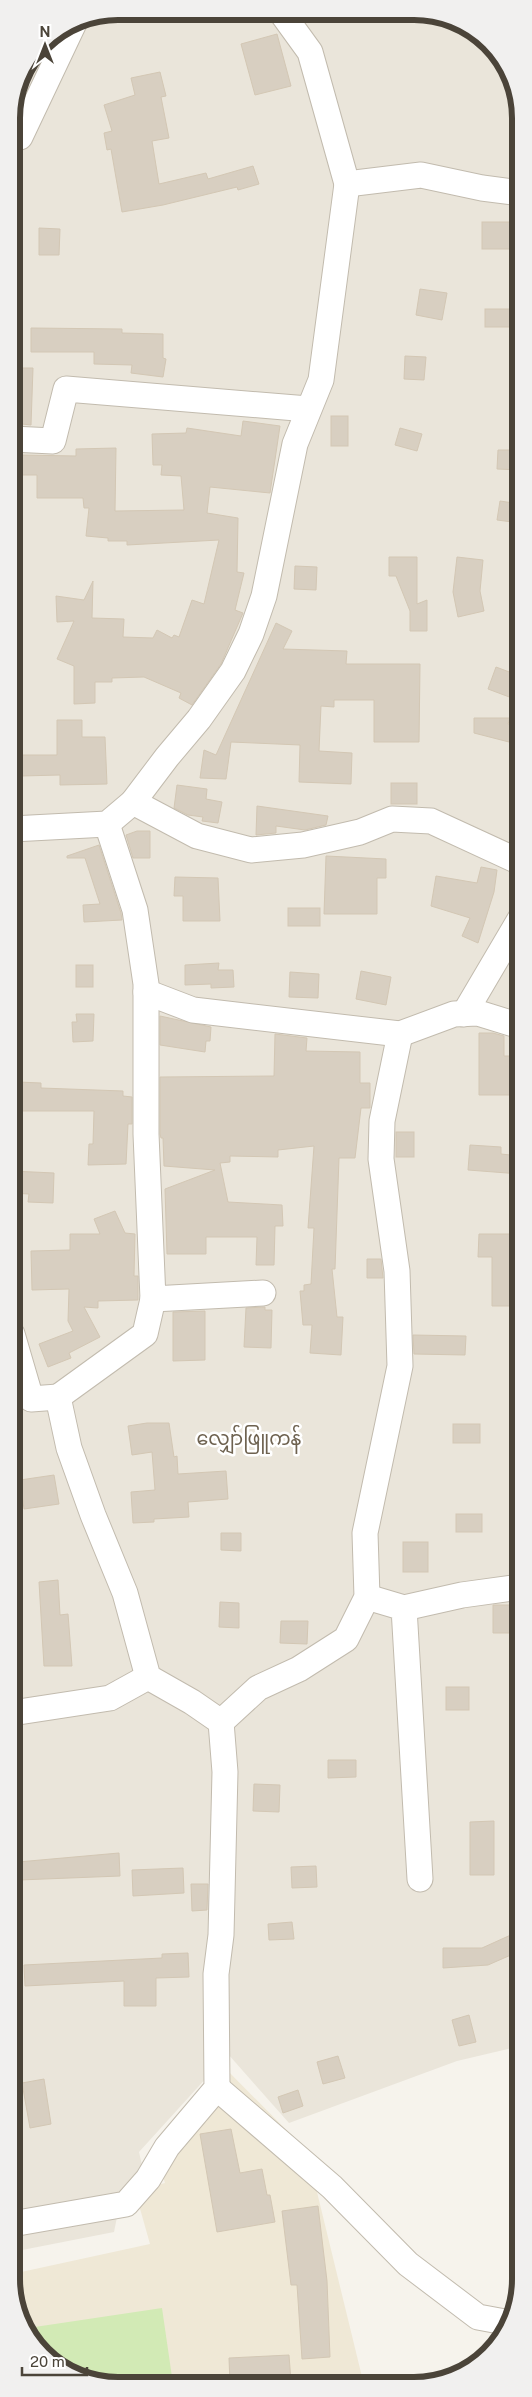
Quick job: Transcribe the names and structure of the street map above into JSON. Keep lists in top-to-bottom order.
{
  "districts": ["လျှော်ဖြူကန်"],
  "scale_bar": "20 m",
  "north": "top"
}
